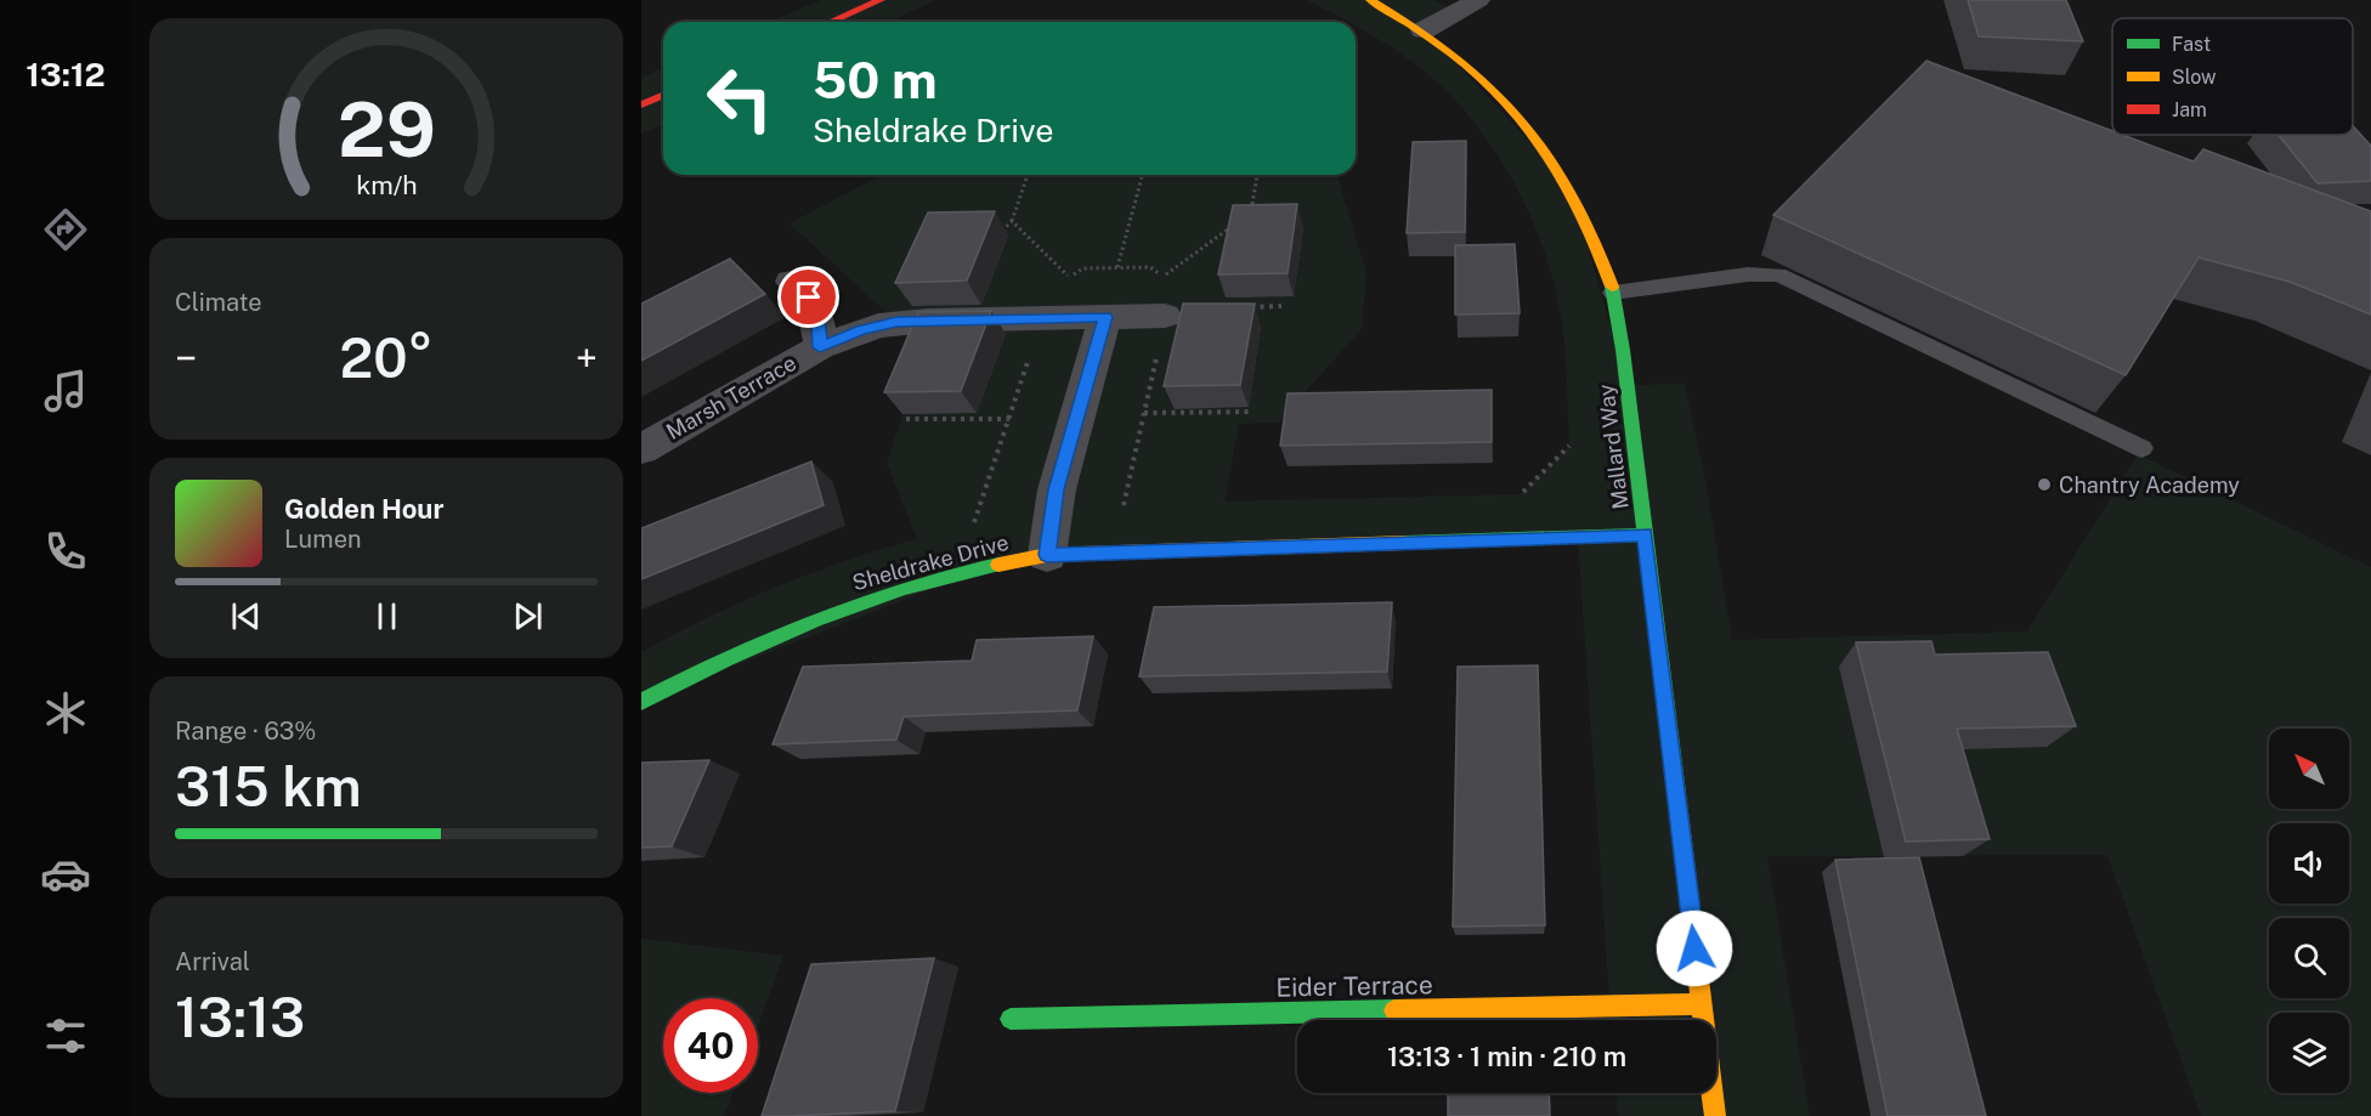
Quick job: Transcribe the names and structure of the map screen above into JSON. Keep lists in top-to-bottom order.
{
  "streets": {
    "street": [
      "Marsh Terrace",
      "Mallard Way",
      "Sheldrake Drive",
      "Eider Terrace"
    ]
  },
  "crossings": [
    ["Mallard Way", "Sheldrake Drive"],
    ["Mallard Way", "Eider Terrace"]
  ],
  "places": ["Chantry Academy"],
  "legend": ["Fast", "Slow", "Jam"],
  "north": "top left",
  "page": {
    "tabs": "13:12",
    "turn": ["50 m", "Sheldrake Drive"],
    "tile": [
      "Climate",
      ["Range · 63%", "315 km"],
      ["Arrival", "13:13"]
    ],
    "heat": ["−", "20°", "+"],
    "song": ["Golden Hour", "Lumen"],
    "limit": "40",
    "trip": "13:13 · 1 min · 210 m",
    "gauge": ["29", "km/h"]
  }
}
